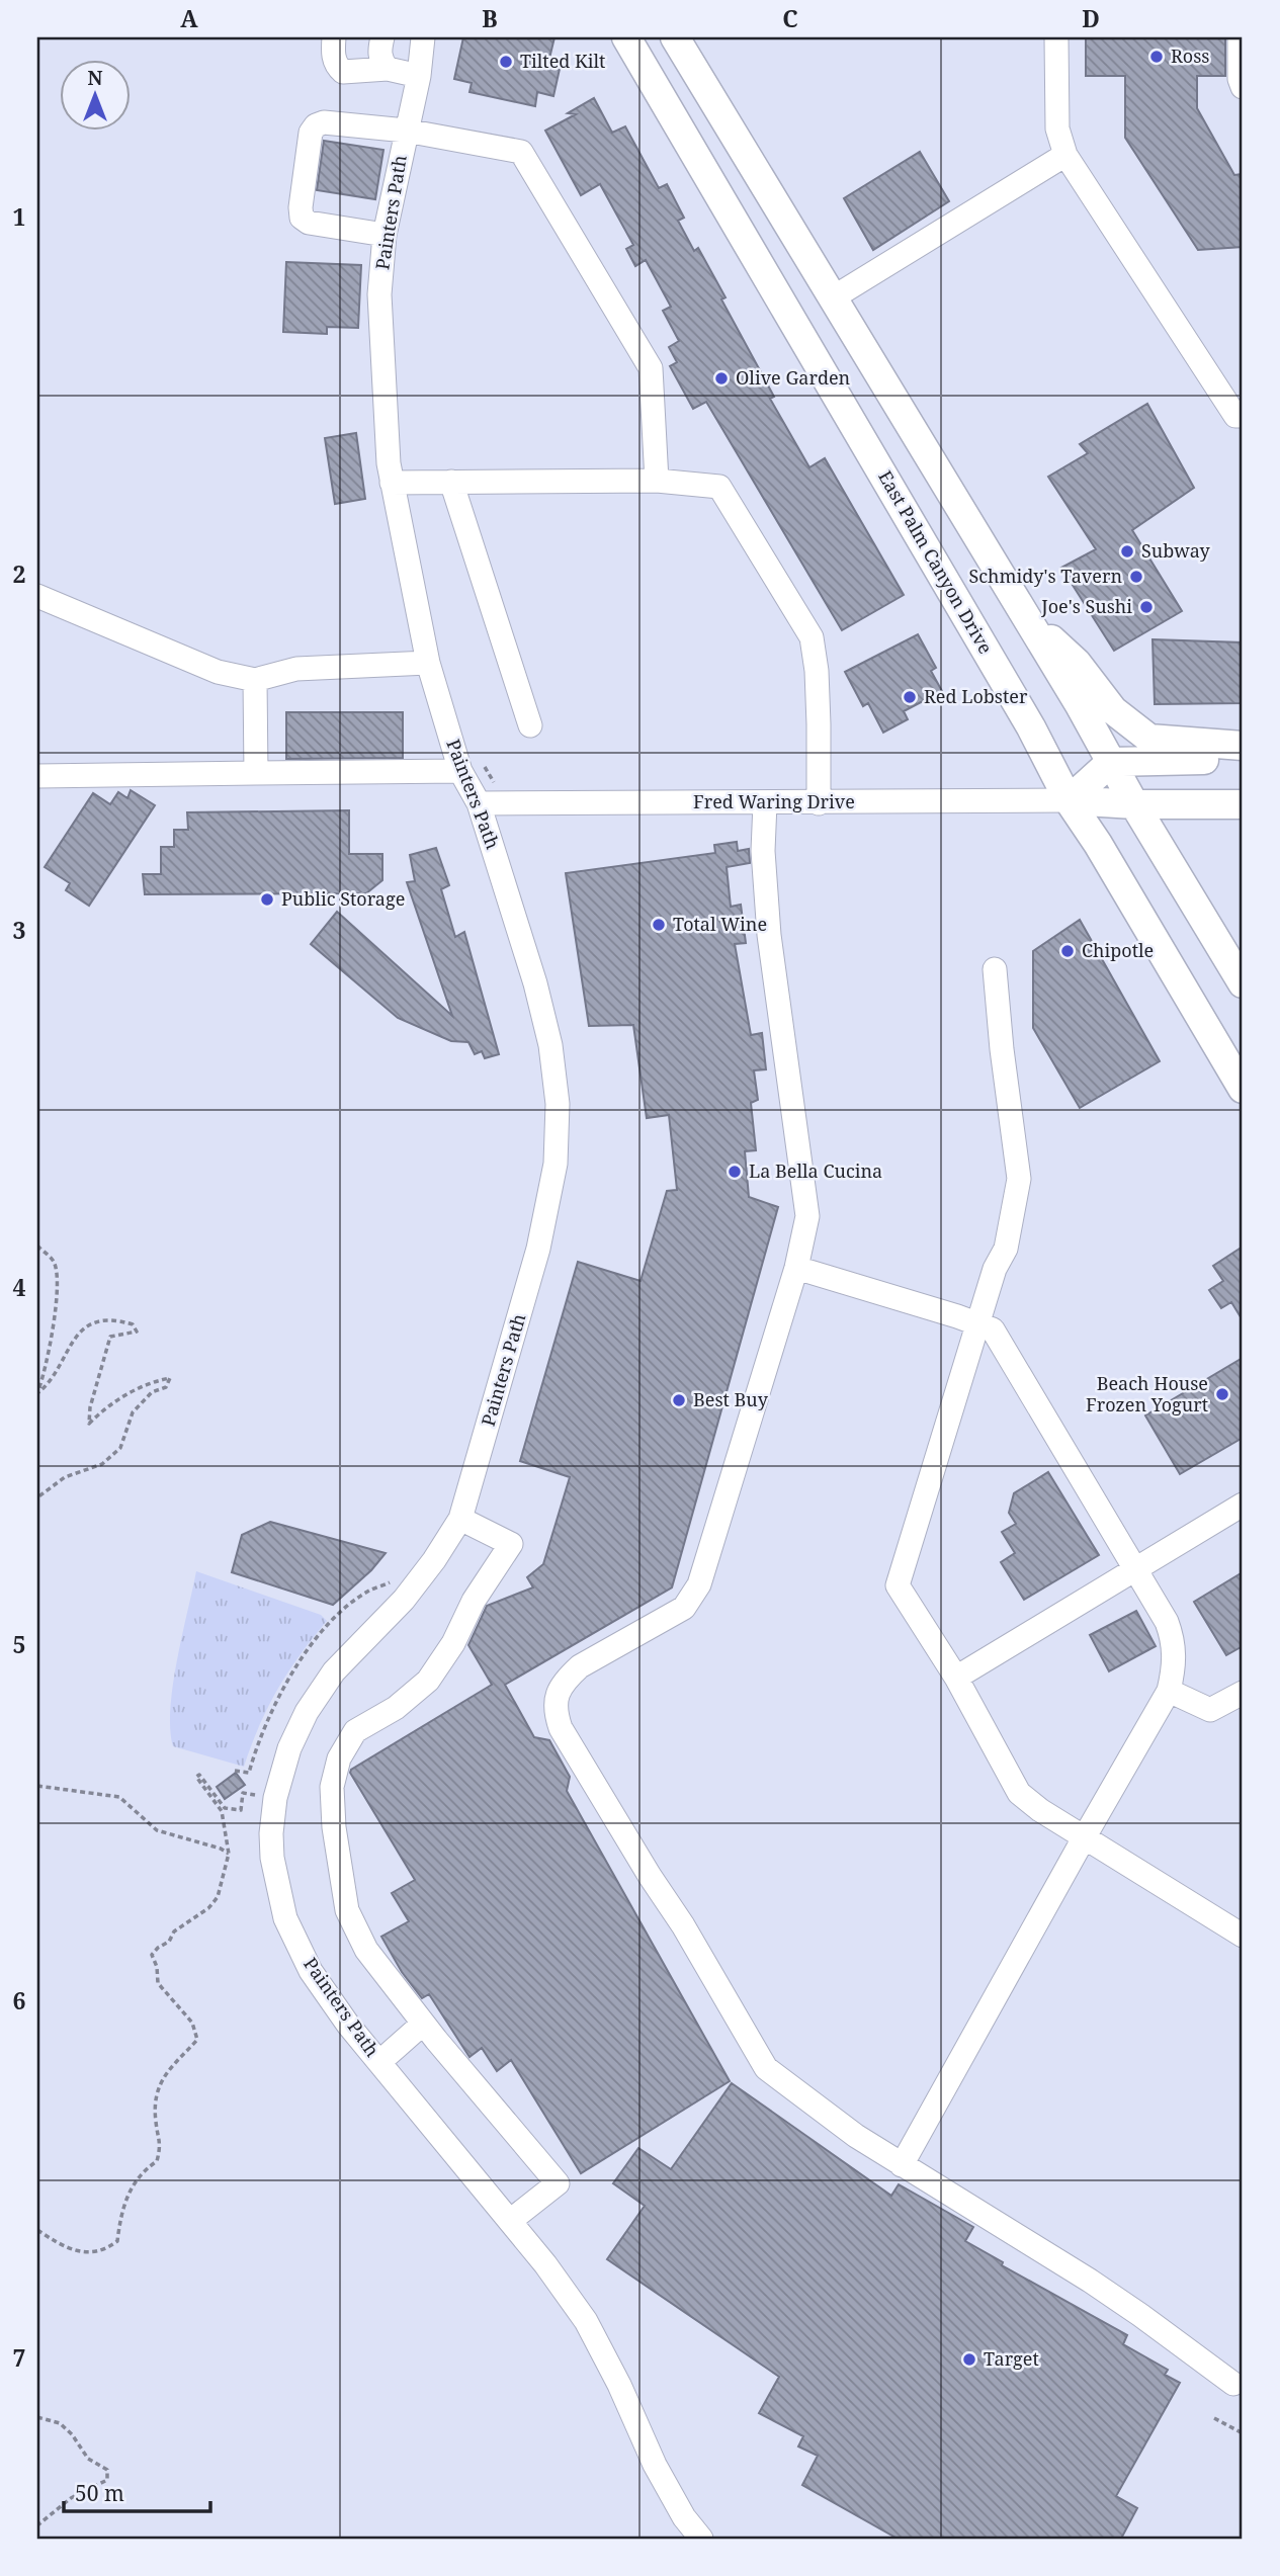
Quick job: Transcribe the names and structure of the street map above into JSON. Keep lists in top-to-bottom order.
{
  "streets": {
    "main road": ["East Palm Canyon Drive", "Fred Waring Drive"],
    "street": ["Painters Path"]
  },
  "crossings": [
    ["Painters Path", "Fred Waring Drive"],
    ["East Palm Canyon Drive", "Fred Waring Drive"]
  ],
  "places": [
    "Ross",
    "Tilted Kilt",
    "Olive Garden",
    "Subway",
    "Schmidy's Tavern",
    "Joe's Sushi",
    "Red Lobster",
    "Public Storage",
    "Total Wine",
    "Chipotle",
    "La Bella Cucina",
    "Beach House Frozen Yogurt",
    "Best Buy",
    "Target"
  ],
  "scale_bar": "50 m",
  "north": "top",
  "grid": {
    "columns": [
      "A",
      "B",
      "C",
      "D"
    ],
    "rows": [
      "1",
      "2",
      "3",
      "4",
      "5",
      "6",
      "7"
    ]
  }
}
